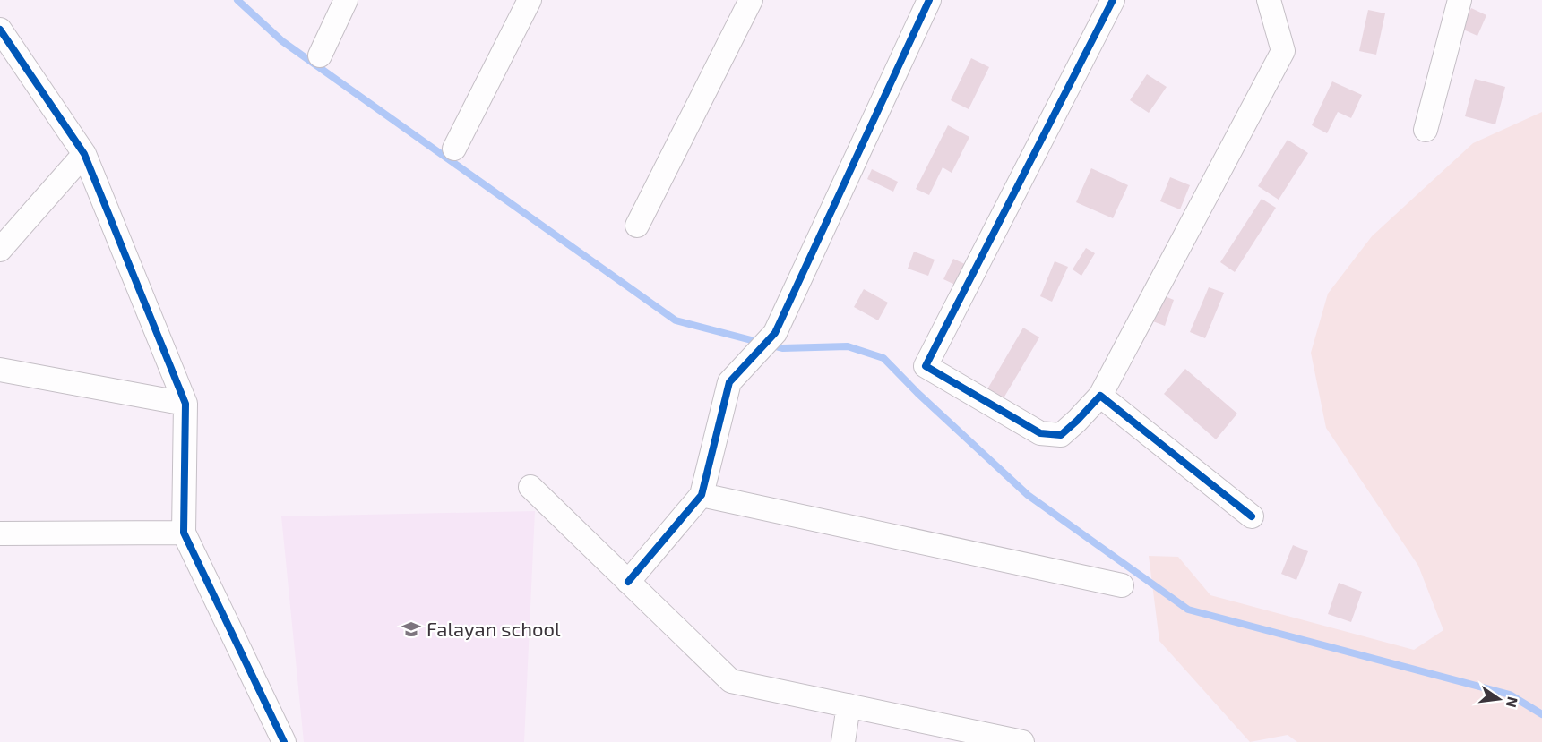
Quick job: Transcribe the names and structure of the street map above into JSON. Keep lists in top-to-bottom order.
{
  "places": {
    "school or university": ["Falayan school"]
  },
  "north": "right"
}
